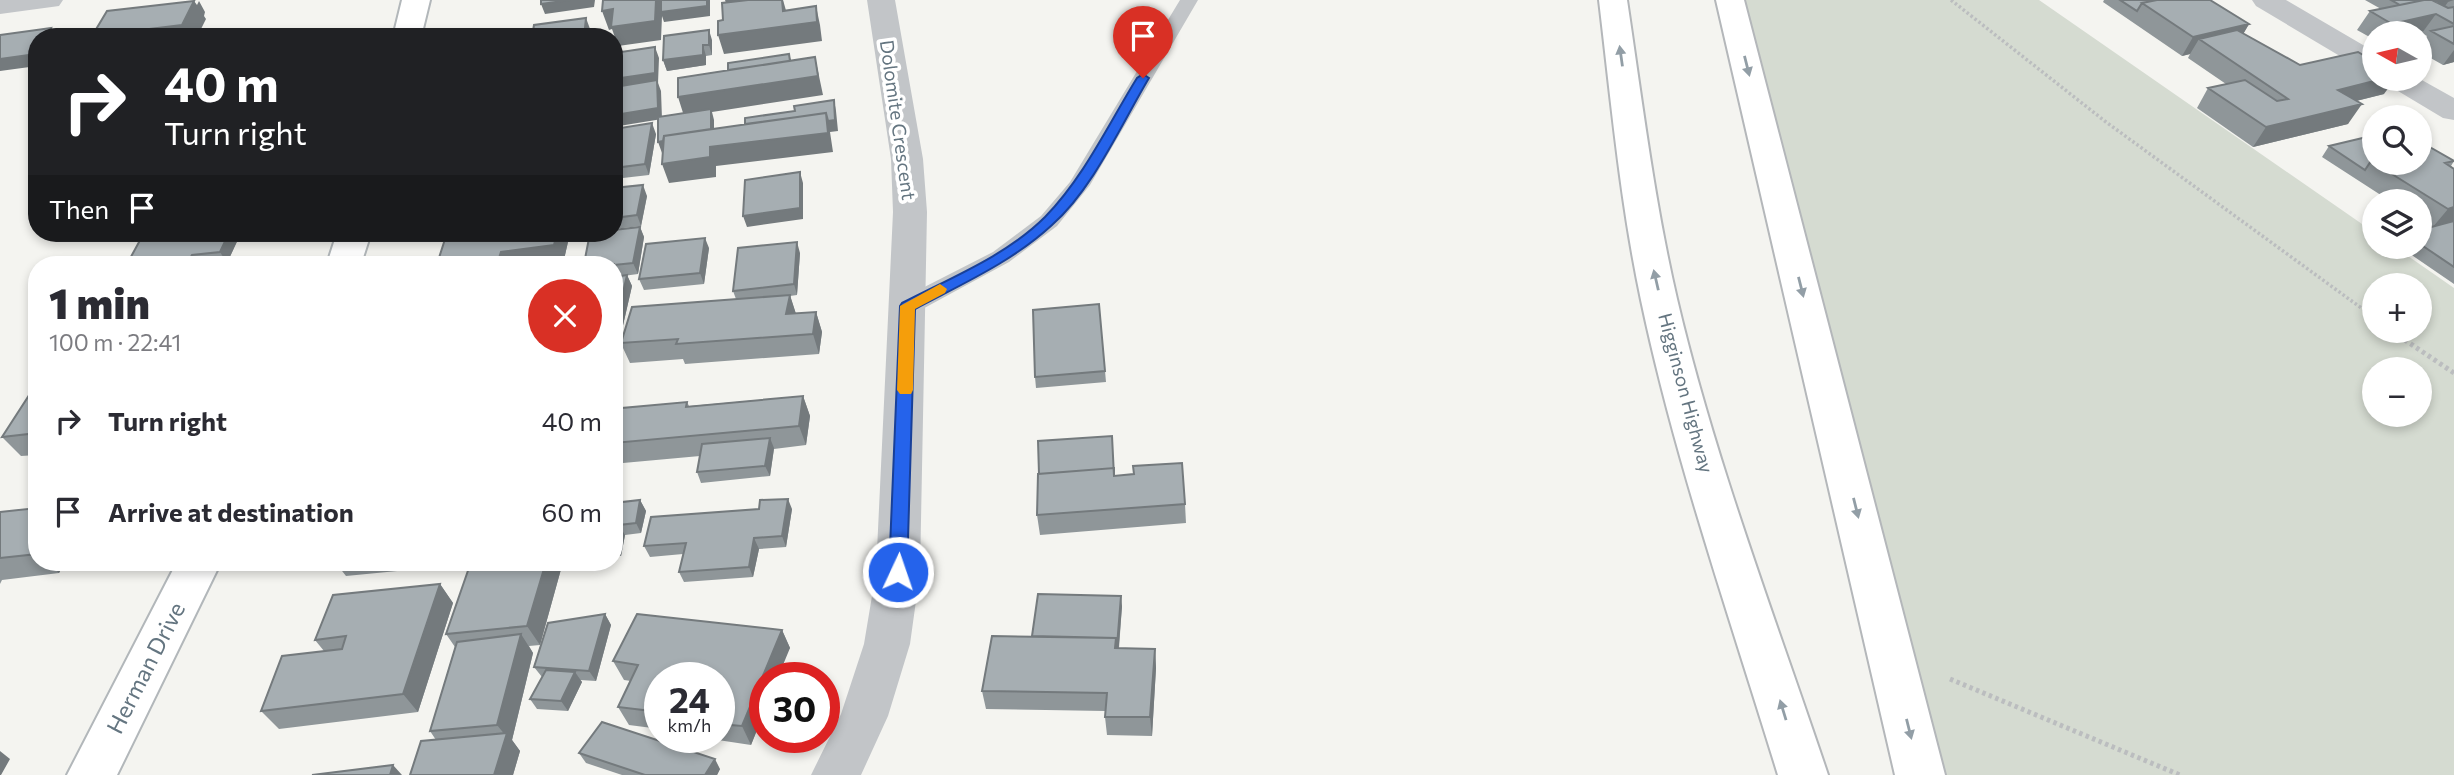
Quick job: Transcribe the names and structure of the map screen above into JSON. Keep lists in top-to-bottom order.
{
  "streets": {
    "main road": ["Higginson Highway", "Herman Drive"],
    "street": ["Dolomite Crescent"]
  },
  "north": "left",
  "page": {
    "map_buttons": ["+", "−"],
    "turn": ["40 m", "Turn right"],
    "then": "Then",
    "heading": ["1 min", "100 m · 22:41"],
    "list": [
      {
        "name": "Turn right",
        "value": "40 m"
      },
      {
        "name": "Arrive at destination",
        "value": "60 m"
      }
    ],
    "speed": "24 km/h",
    "limit": "30"
  }
}
